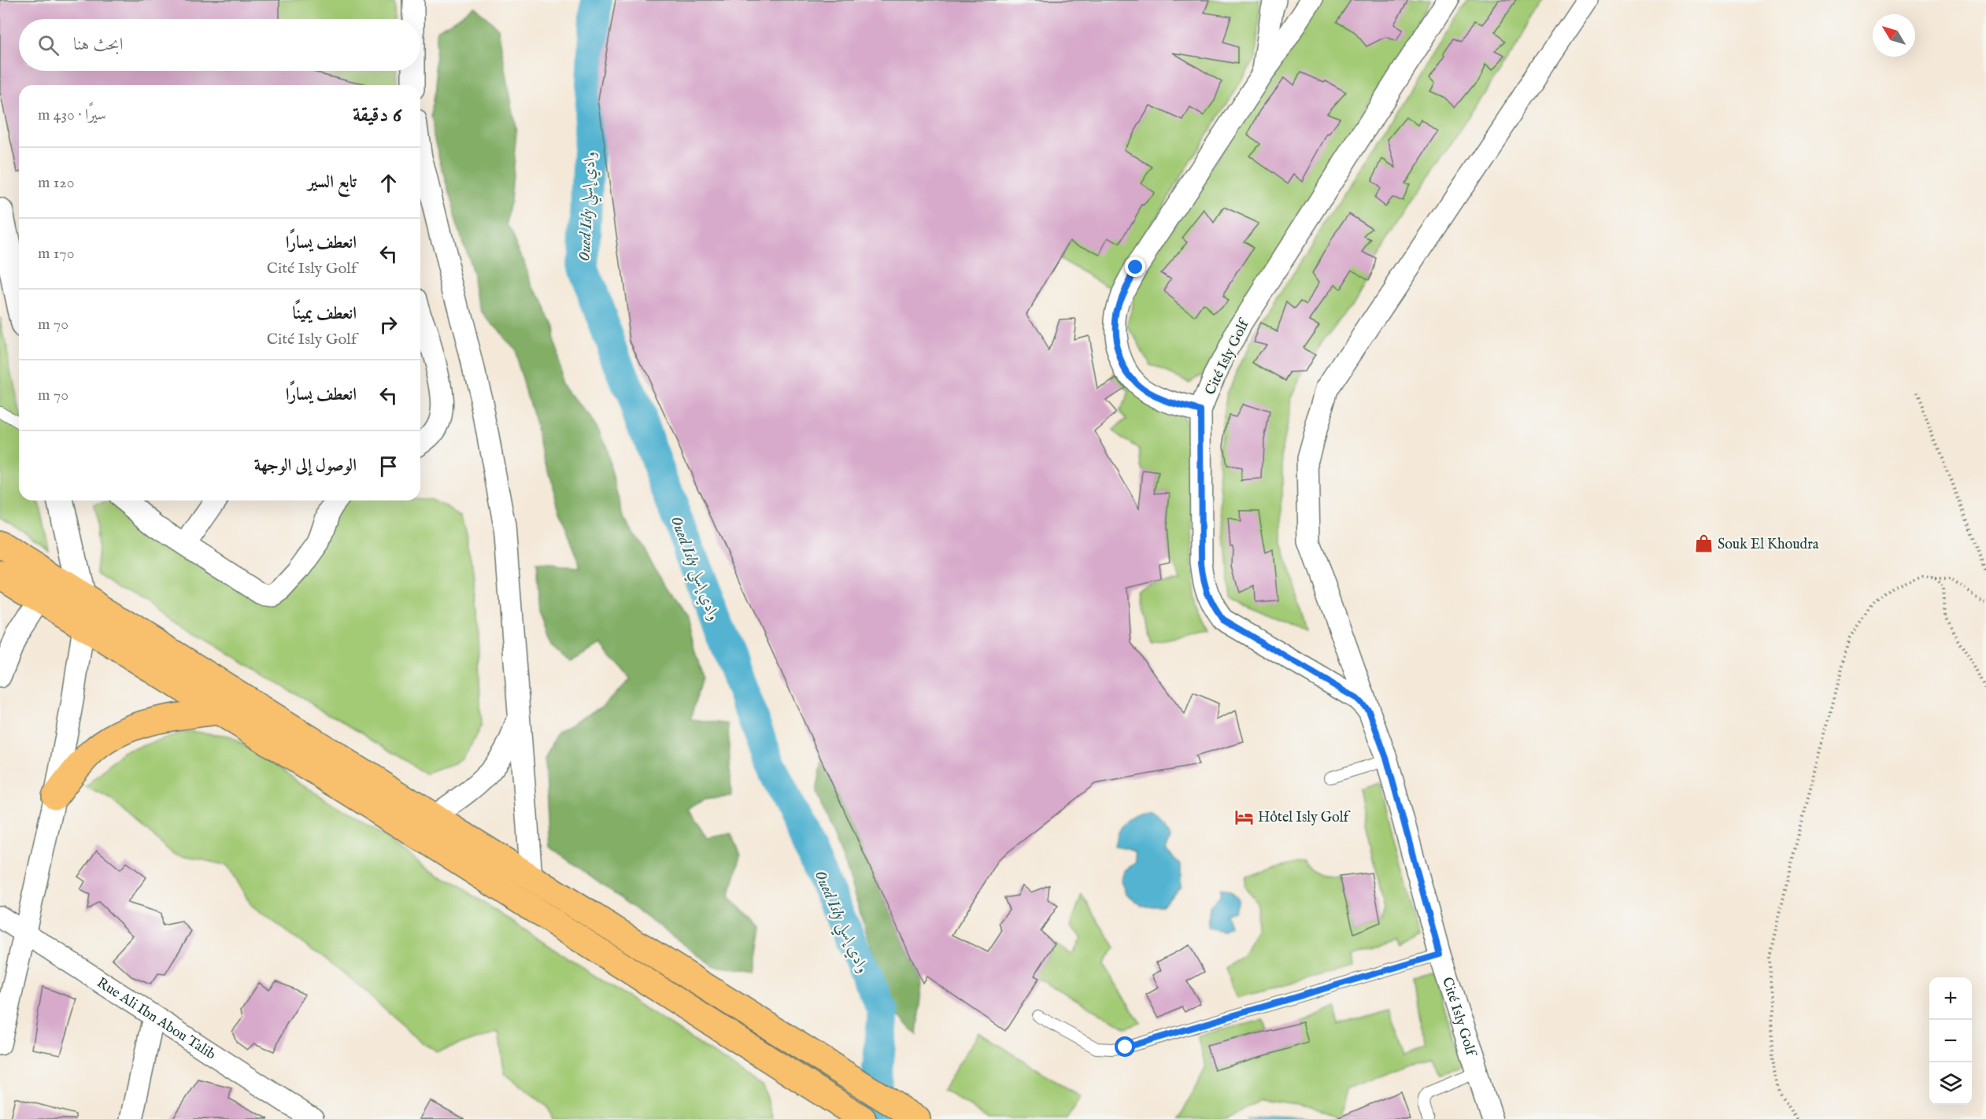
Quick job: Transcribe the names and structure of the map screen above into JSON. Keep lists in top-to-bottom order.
{
  "streets": {
    "street": ["Cité Isly Golf", "Rue Ali Ibn Abou Talib"]
  },
  "water": ["Oued Isly وادي إسلي"],
  "places": {
    "shop": ["Souk El Khoudra"],
    "hotel": ["Hôtel Isly Golf"]
  },
  "north": "top left",
  "page": {
    "search": "ابحث هنا",
    "heading": ["6 دقيقة", "سيرًا · 430 m"],
    "list": [
      ["تابع السير", "120 m"],
      ["انعطف يسارًا", "Cité Isly Golf", "170 m"],
      ["انعطف يمينًا", "Cité Isly Golf", "70 m"],
      ["انعطف يسارًا", "70 m"],
      "الوصول إلى الوجهة"
    ],
    "map_buttons": ["+", "−"]
  }
}
